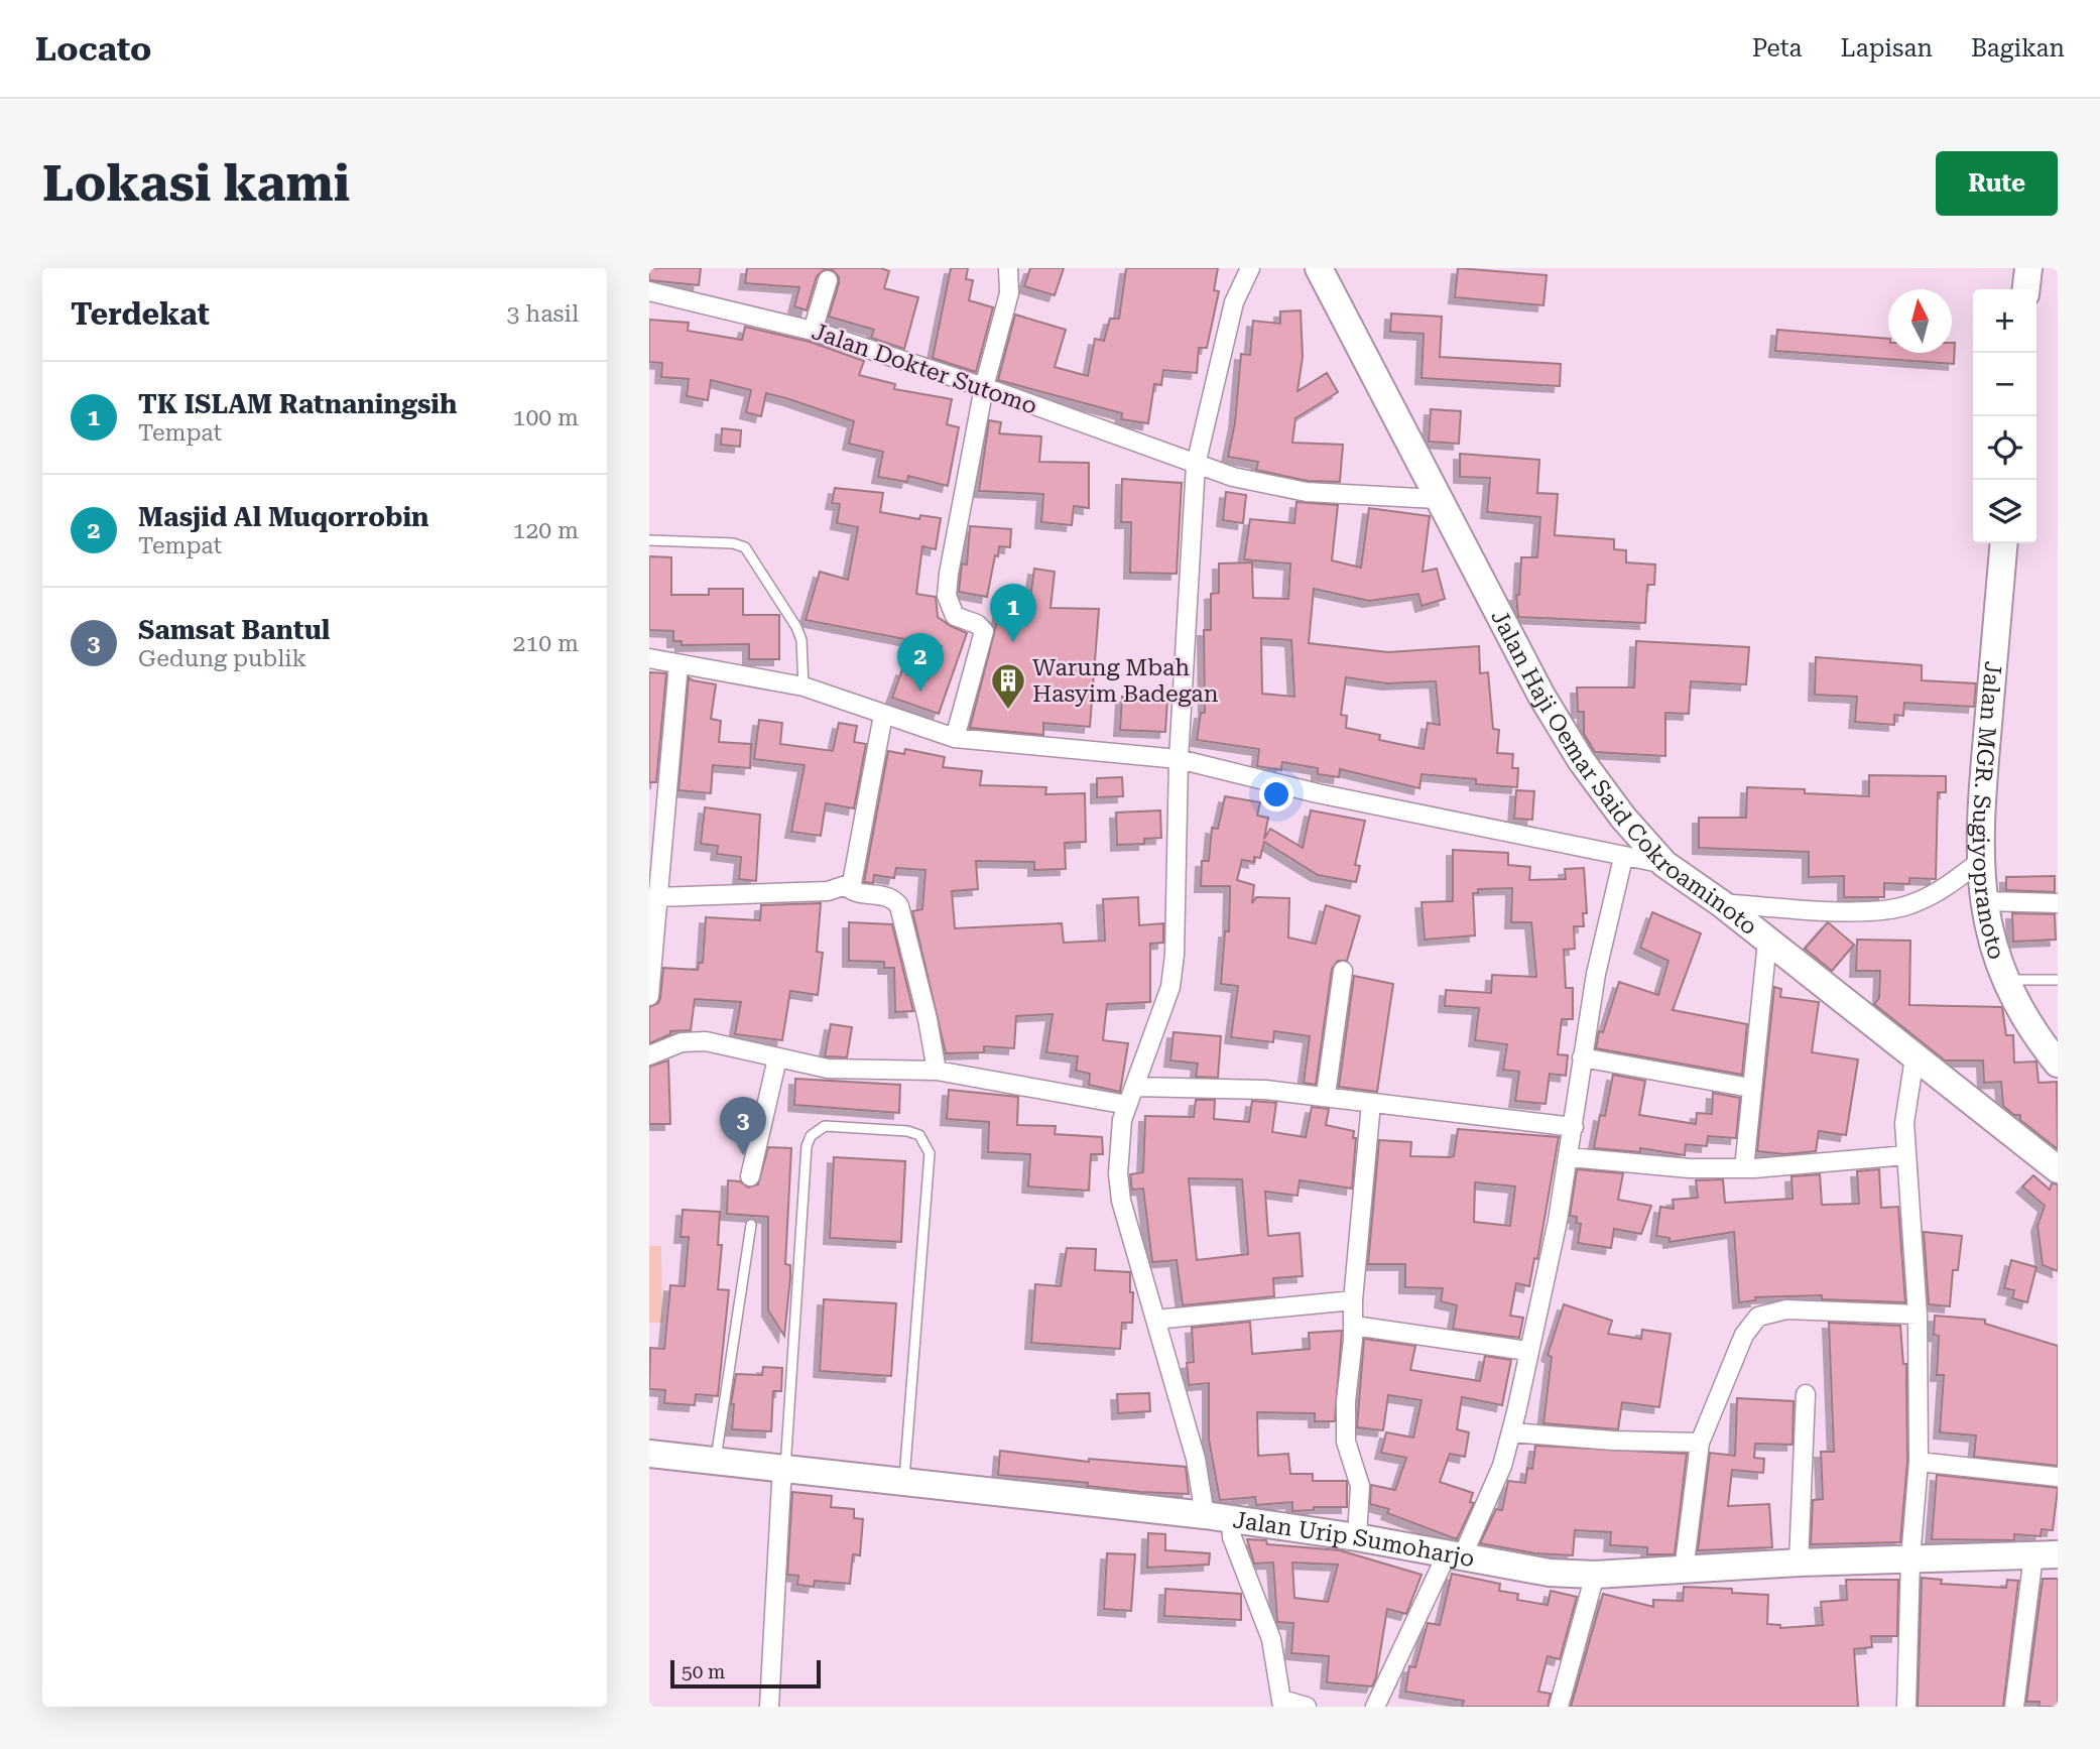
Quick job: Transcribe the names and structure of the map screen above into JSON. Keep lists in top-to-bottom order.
{
  "streets": {
    "main road": ["Jalan Haji Oemar Said Cokroaminoto", "Jalan MGR. Sugiyopranoto", "Jalan Urip Sumoharjo"],
    "street": ["Jalan Dokter Sutomo"]
  },
  "crossings": [
    ["Jalan Dokter Sutomo", "Jalan Haji Oemar Said Cokroaminoto"]
  ],
  "places": {
    "building": ["Warung Mbah Hasyim Badegan"]
  },
  "scale_bar": "50 m",
  "north": "top",
  "page": {
    "header": "Locato",
    "nav": ["Peta", "Lapisan", "Bagikan"],
    "buttons": "Rute",
    "title": "Lokasi kami",
    "heading": ["Terdekat", "3 hasil"],
    "map_buttons": ["+", "−"],
    "list": [
      {
        "mark": "1",
        "name": "TK ISLAM Ratnaningsih",
        "note": "Tempat",
        "value": "100 m"
      },
      {
        "mark": "2",
        "name": "Masjid Al Muqorrobin",
        "note": "Tempat",
        "value": "120 m"
      },
      {
        "mark": "3",
        "name": "Samsat Bantul",
        "note": "Gedung publik",
        "value": "210 m"
      }
    ],
    "pins": ["1", "2", "3"],
    "scale": "50 m"
  }
}
